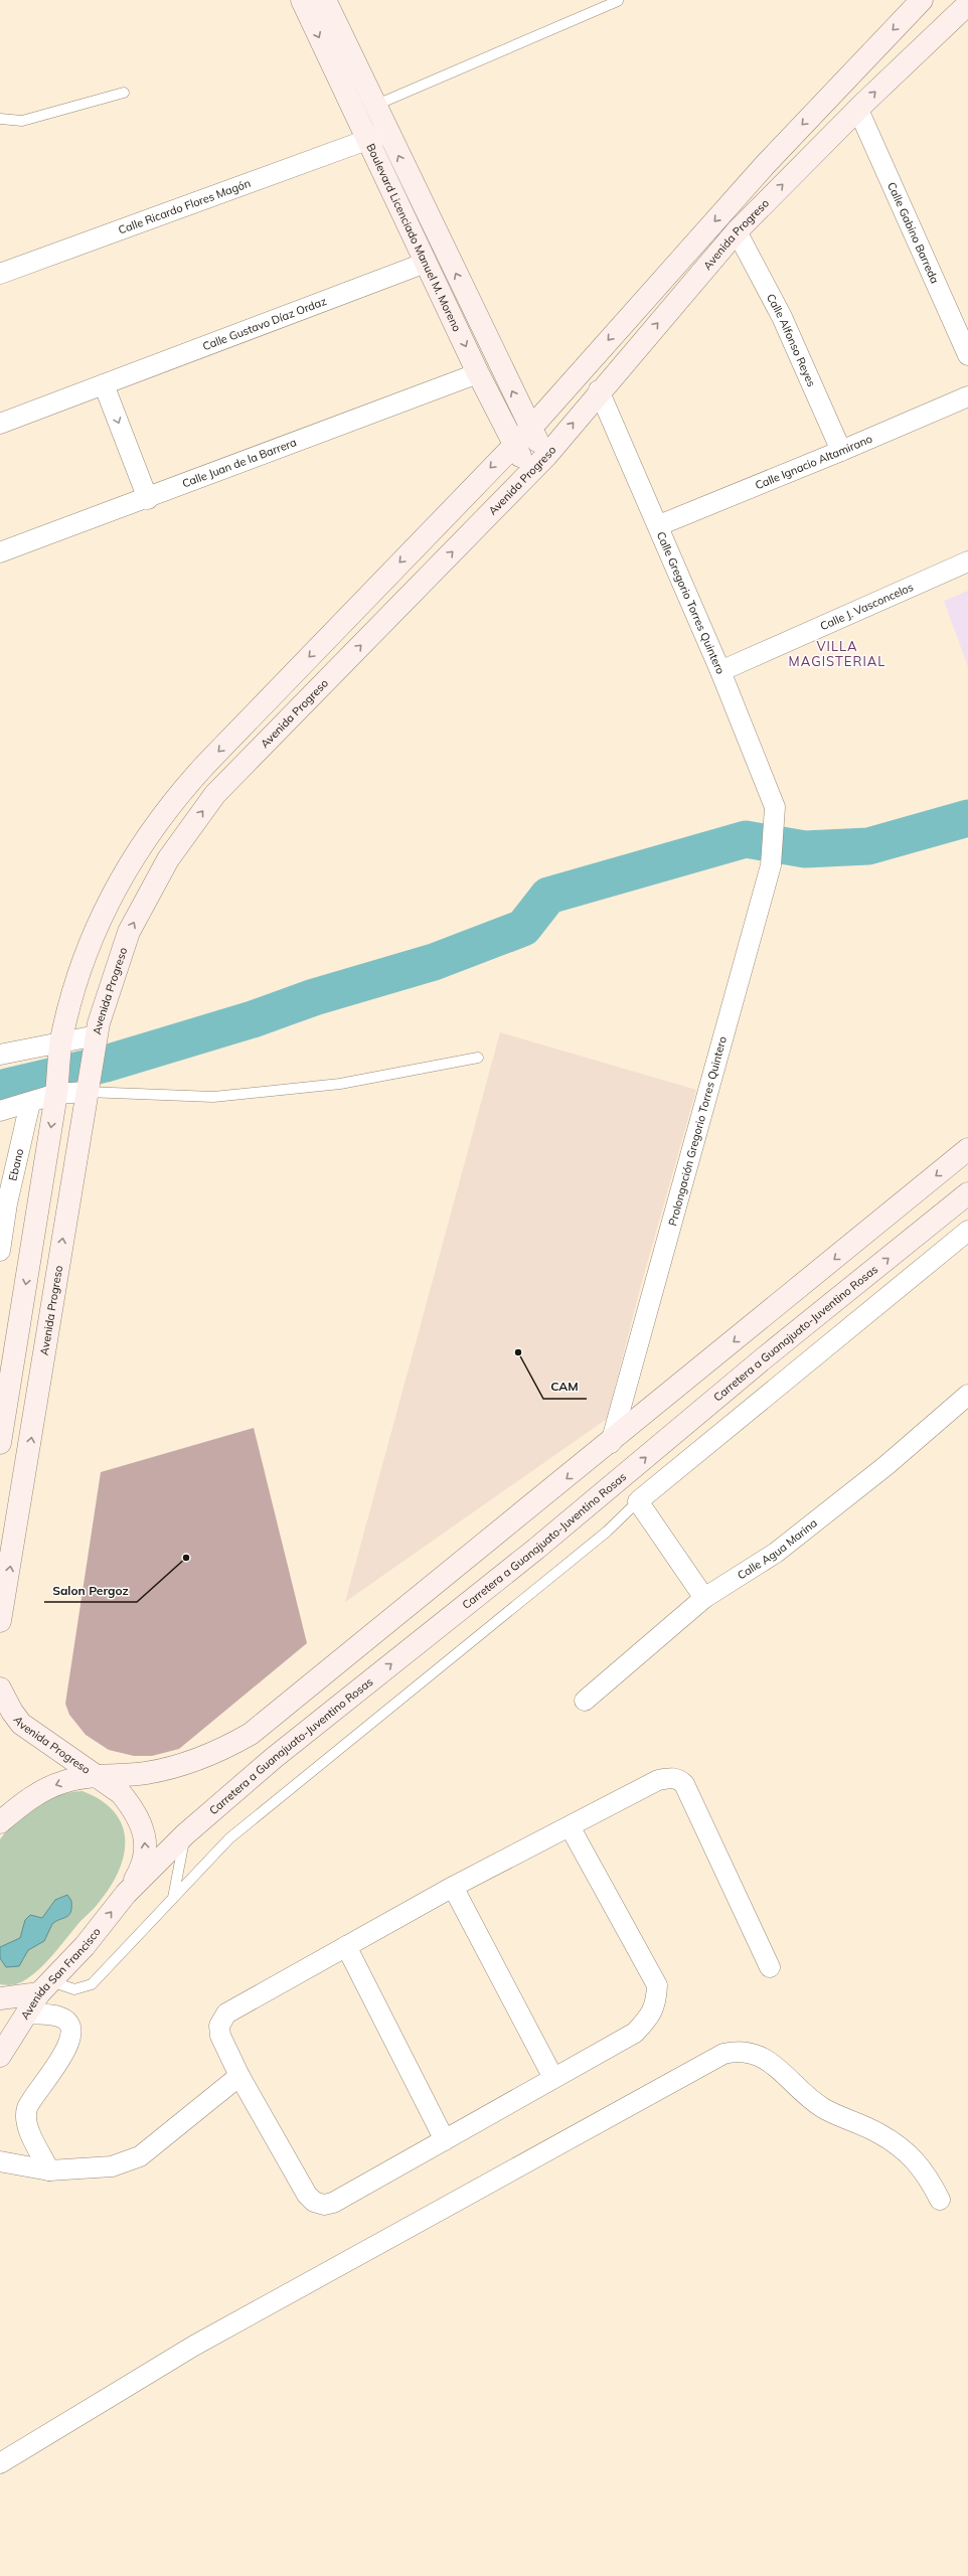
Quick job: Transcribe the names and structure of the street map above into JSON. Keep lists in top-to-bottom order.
{
  "streets": {
    "main road": [
      "Avenida Progreso",
      "Boulevard Licenciado Manuel M. Moreno",
      "Carretera a Guanajuato-Juventino Rosas",
      "Avenida San Francisco"
    ],
    "street": [
      "Calle Ricardo Flores Magón",
      "Calle Gabino Barreda",
      "Calle Gustavo Díaz Ordaz",
      "Calle Alfonso Reyes",
      "Calle Ignacio Altamirano",
      "Calle Juan de la Barrera",
      "Calle Gregorio Torres Quintero",
      "Calle J. Vasconcelos",
      "Prolongación Gregorio Torres Quintero",
      "Ebano",
      "Calle Agua Marina"
    ]
  },
  "crossings": [
    ["Calle Ricardo Flores Magón", "Boulevard Licenciado Manuel M. Moreno"],
    ["Calle Gabino Barreda", "Avenida Progreso"],
    ["Avenida Progreso", "Boulevard Licenciado Manuel M. Moreno"],
    ["Avenida Progreso", "Calle Alfonso Reyes"],
    ["Avenida Progreso", "Calle Gregorio Torres Quintero"],
    ["Avenida Progreso", "Carretera a Guanajuato-Juventino Rosas"],
    ["Avenida Progreso", "Avenida San Francisco"],
    ["Boulevard Licenciado Manuel M. Moreno", "Calle Gustavo Díaz Ordaz"],
    ["Boulevard Licenciado Manuel M. Moreno", "Calle Juan de la Barrera"],
    ["Calle Alfonso Reyes", "Calle Ignacio Altamirano"],
    ["Calle Ignacio Altamirano", "Calle Gregorio Torres Quintero"],
    ["Calle Gregorio Torres Quintero", "Calle J. Vasconcelos"],
    ["Calle Gregorio Torres Quintero", "Prolongación Gregorio Torres Quintero"],
    ["Carretera a Guanajuato-Juventino Rosas", "Avenida San Francisco"]
  ],
  "one_way": ["Avenida San Francisco"],
  "districts": ["VILLA MAGISTERIAL"],
  "places": ["CAM", "Salon Pergoz"]
}
